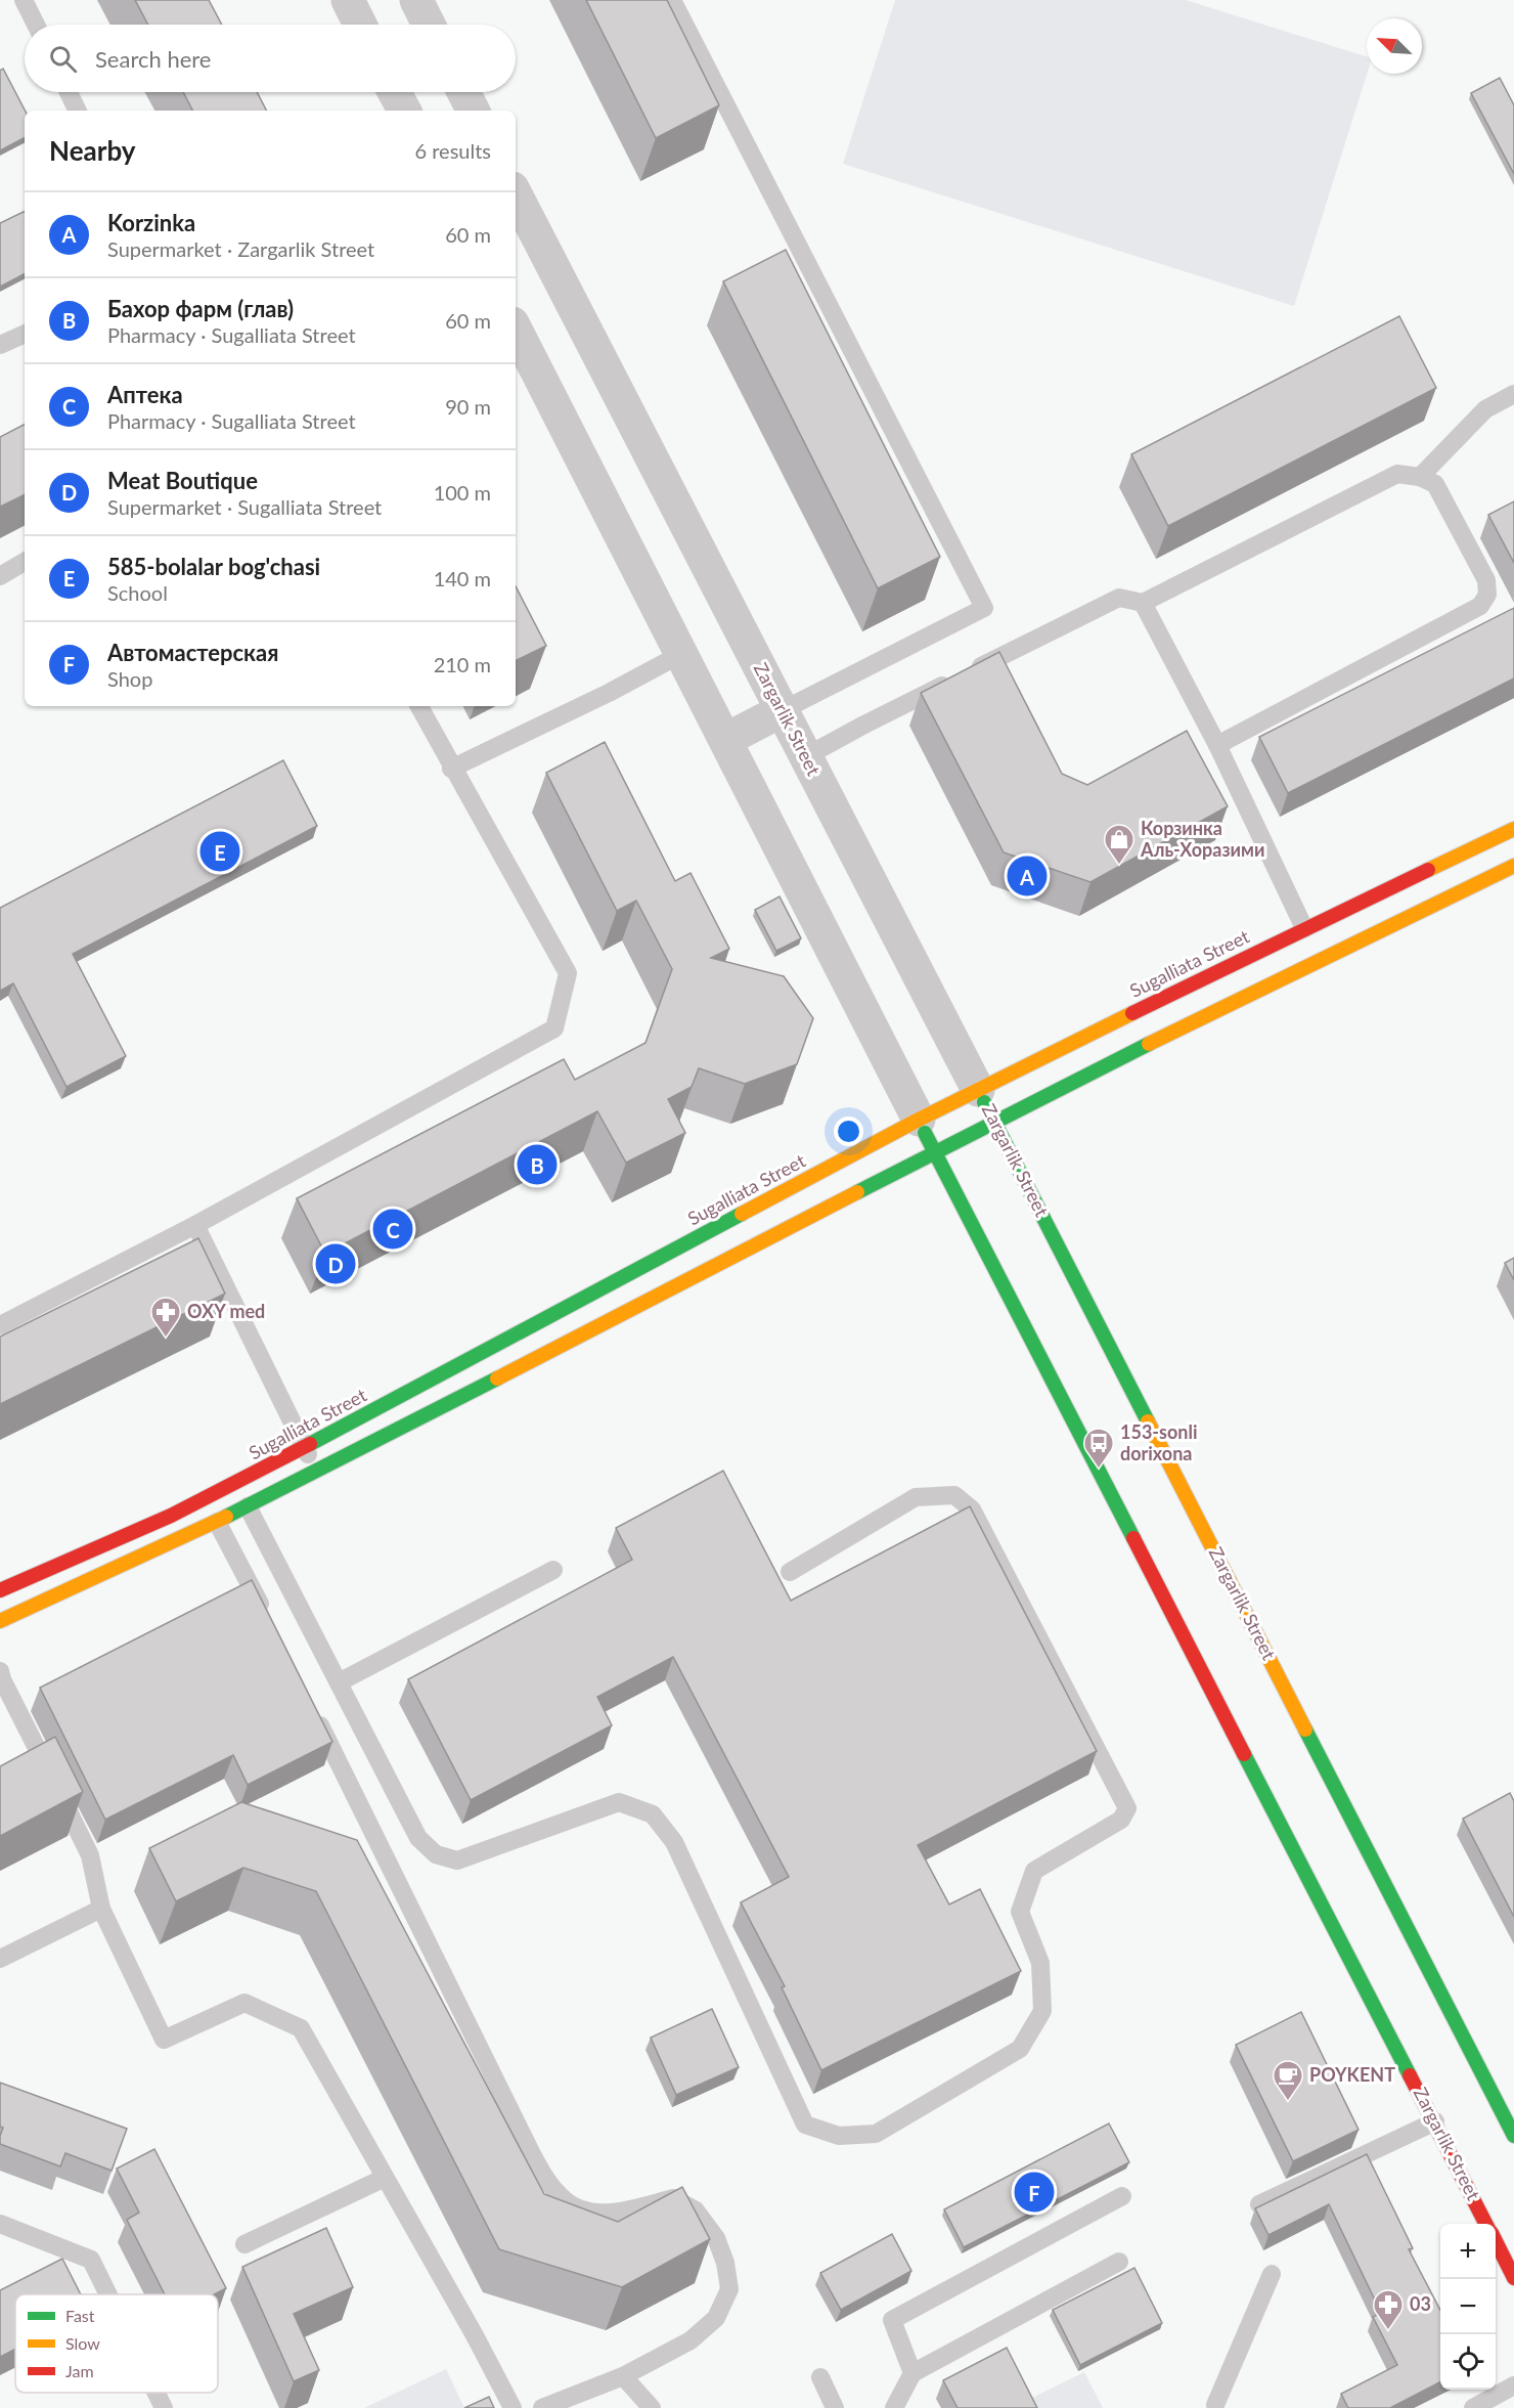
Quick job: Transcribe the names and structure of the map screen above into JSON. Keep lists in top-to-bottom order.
{
  "streets": {
    "main road": ["Zargarlik Street", "Sugalliata Street"]
  },
  "crossings": [
    ["Zargarlik Street", "Sugalliata Street"]
  ],
  "places": {
    "shop": ["Корзинка Аль-Хоразими"],
    "pharmacy": ["OXY med", "03"],
    "bus stop": ["153-sonli dorixona"],
    "cafe": ["POYKENT"]
  },
  "legend": ["Fast", "Slow", "Jam"],
  "north": "top left",
  "page": {
    "search": "Search here",
    "heading": ["Nearby", "6 results"],
    "list": [
      {
        "mark": "A",
        "name": "Korzinka",
        "note": "Supermarket · Zargarlik Street",
        "value": "60 m"
      },
      {
        "mark": "B",
        "name": "Бахор фарм (глав)",
        "note": "Pharmacy · Sugalliata Street",
        "value": "60 m"
      },
      {
        "mark": "C",
        "name": "Аптека",
        "note": "Pharmacy · Sugalliata Street",
        "value": "90 m"
      },
      {
        "mark": "D",
        "name": "Meat Boutique",
        "note": "Supermarket · Sugalliata Street",
        "value": "100 m"
      },
      {
        "mark": "E",
        "name": "585-bolalar bog'chasi",
        "note": "School",
        "value": "140 m"
      },
      {
        "mark": "F",
        "name": "Автомастерская",
        "note": "Shop",
        "value": "210 m"
      }
    ],
    "pins": [
      "E",
      "A",
      "B",
      "C",
      "D",
      "F"
    ],
    "map_buttons": ["+", "−"]
  }
}
